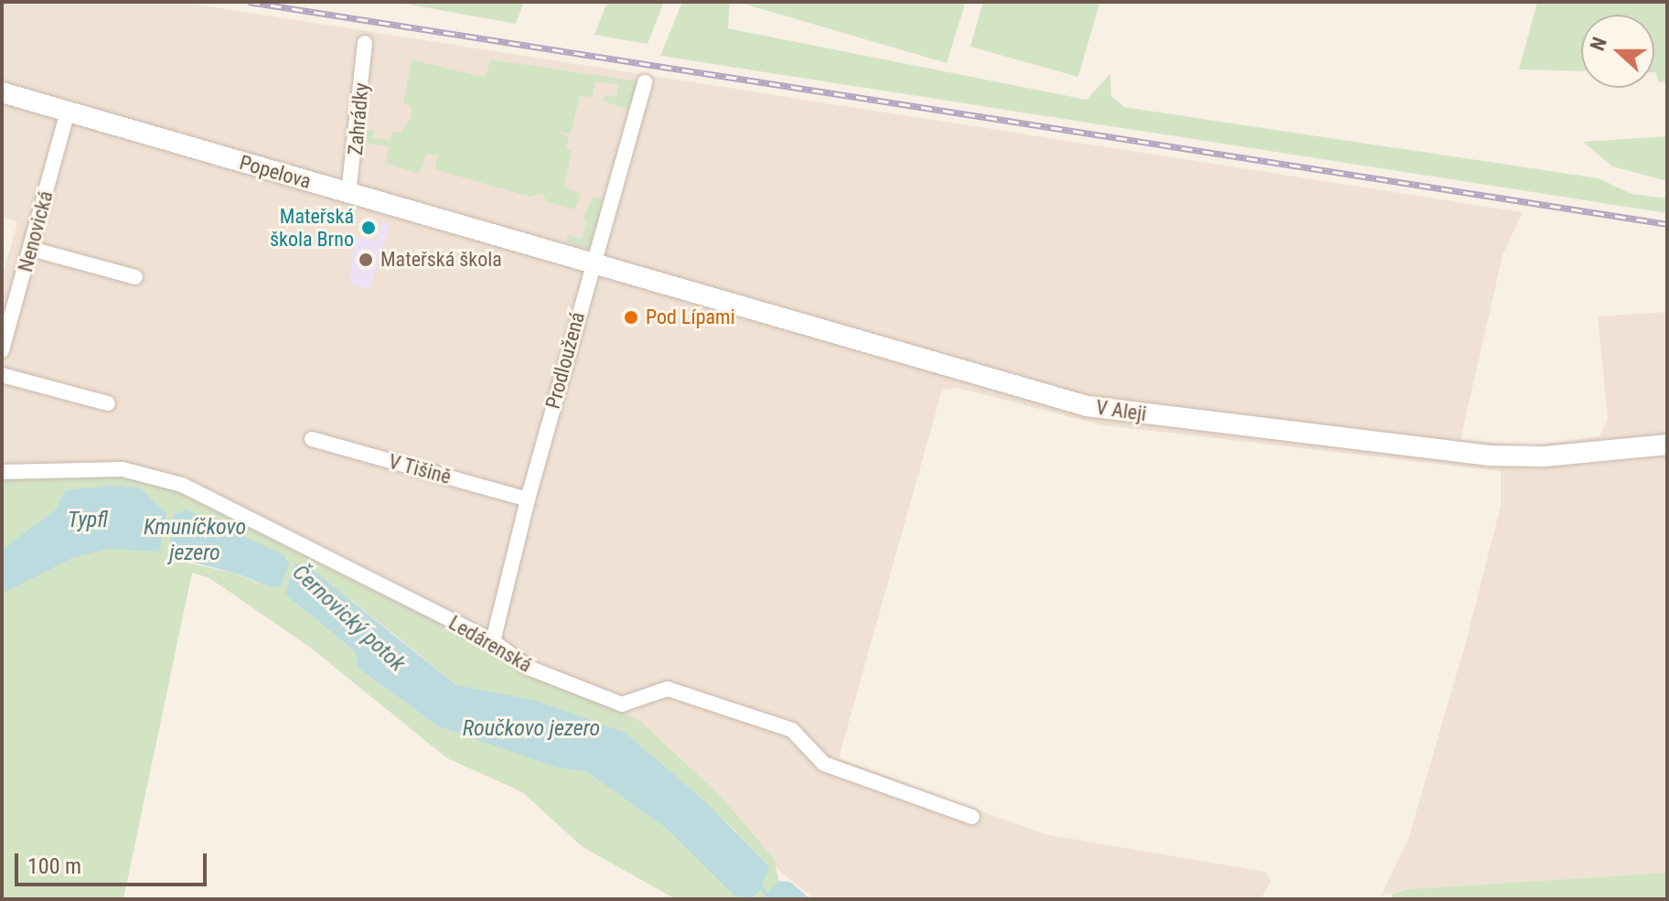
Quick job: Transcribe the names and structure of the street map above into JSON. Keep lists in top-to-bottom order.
{
  "streets": {
    "street": [
      "Zahrádky",
      "Popelova",
      "Nenovická",
      "Prodloužená",
      "V Aleji",
      "V Tišině",
      "Ledárenská"
    ]
  },
  "crossings": [
    ["Zahrádky", "Popelova"],
    ["Popelova", "Nenovická"],
    ["Popelova", "Prodloužená"],
    ["Popelova", "V Aleji"],
    ["Prodloužená", "V Aleji"],
    ["Prodloužená", "V Tišině"],
    ["Prodloužená", "Ledárenská"]
  ],
  "water": [
    "Typfl",
    "Kmuníčkovo jezero",
    "Černovický potok",
    "Roučkovo jezero"
  ],
  "places": ["Mateřská škola Brno", "Mateřská škola", "Pod Lípami"],
  "scale_bar": "100 m",
  "north": "left"
}
